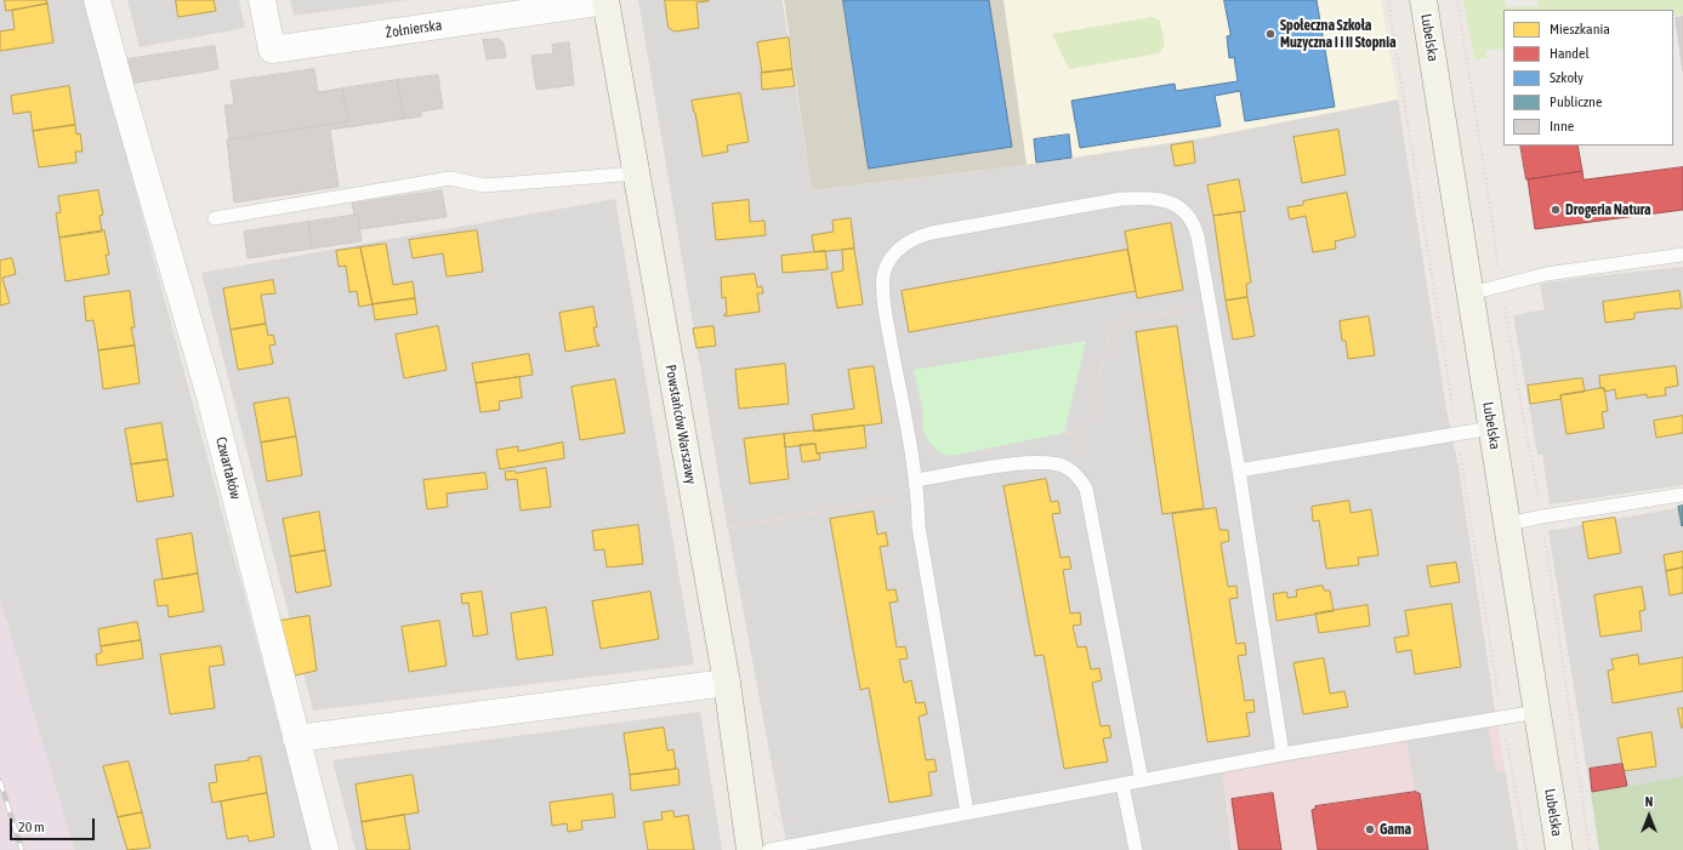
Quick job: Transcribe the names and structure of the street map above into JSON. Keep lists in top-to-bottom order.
{
  "streets": {
    "main road": ["Lubelska", "Powstańców Warszawy"],
    "street": ["Żołnierska", "Czwartaków"]
  },
  "crossings": [
    ["Żołnierska", "Powstańców Warszawy"]
  ],
  "places": ["Społeczna Szkoła Muzyczna I i II Stopnia", "Drogeria Natura", "Gama"],
  "legend": [
    "Mieszkania",
    "Handel",
    "Szkoły",
    "Publiczne",
    "Inne"
  ],
  "scale_bar": "20 m",
  "north": "top"
}
